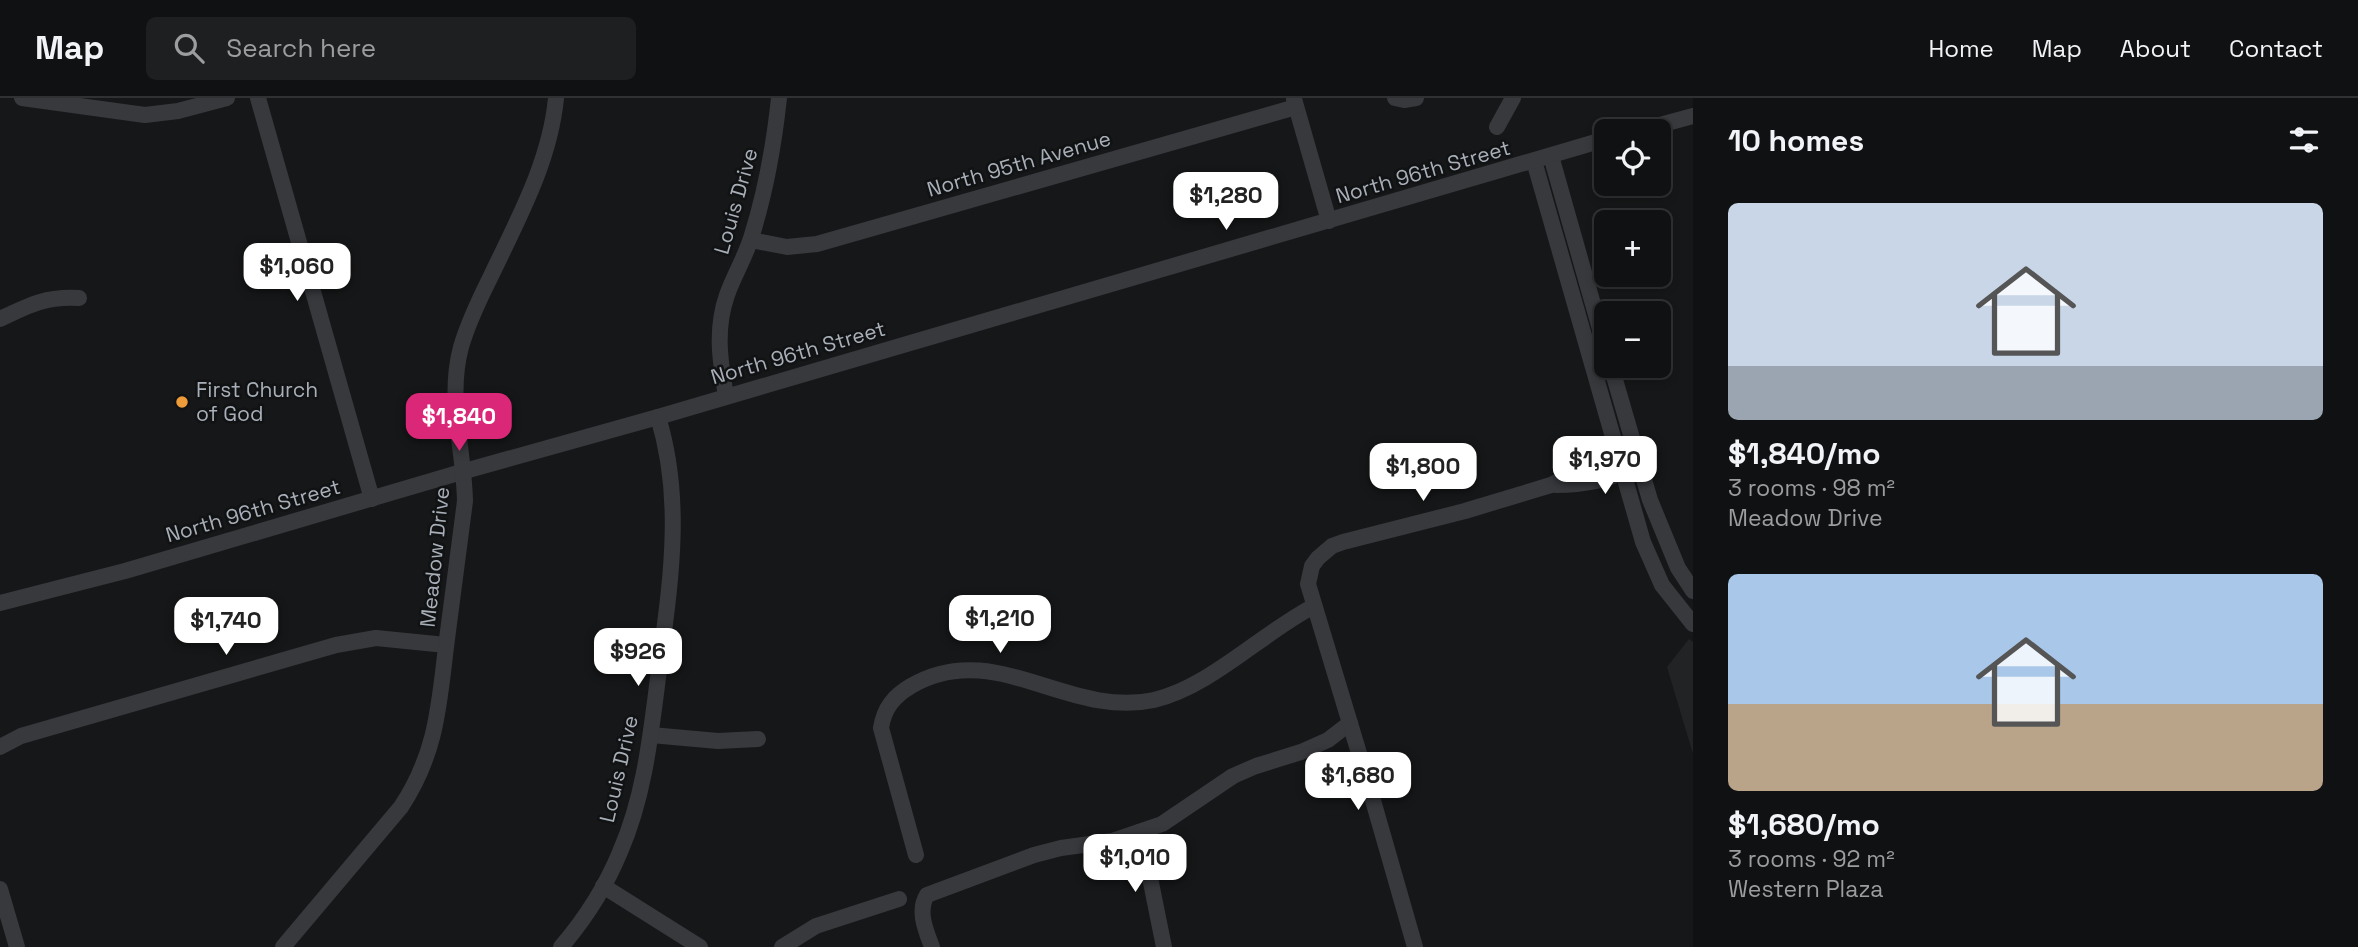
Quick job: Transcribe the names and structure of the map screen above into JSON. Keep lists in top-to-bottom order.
{
  "streets": {
    "street": [
      "North 95th Avenue",
      "North 96th Street",
      "Louis Drive",
      "Meadow Drive"
    ]
  },
  "crossings": [
    ["North 95th Avenue", "Louis Drive"],
    ["North 96th Street", "Louis Drive"],
    ["North 96th Street", "Meadow Drive"]
  ],
  "places": ["First Church of God"],
  "page": {
    "header": "Map",
    "search": "Search here",
    "nav": [
      "Home",
      "Map",
      "About",
      "Contact"
    ],
    "heading": "10 homes",
    "map_buttons": ["+", "−"],
    "price": [
      "$1,280",
      "$1,060",
      "$1,840",
      "$1,970",
      "$1,800",
      "$1,210",
      "$1,740",
      "$926",
      "$1,680",
      "$1,010"
    ],
    "list": [
      {
        "name": "$1,840/mo",
        "note": "3 rooms · 98 m² · Meadow Drive"
      },
      {
        "name": "$1,680/mo",
        "note": "3 rooms · 92 m² · Western Plaza"
      }
    ]
  }
}
